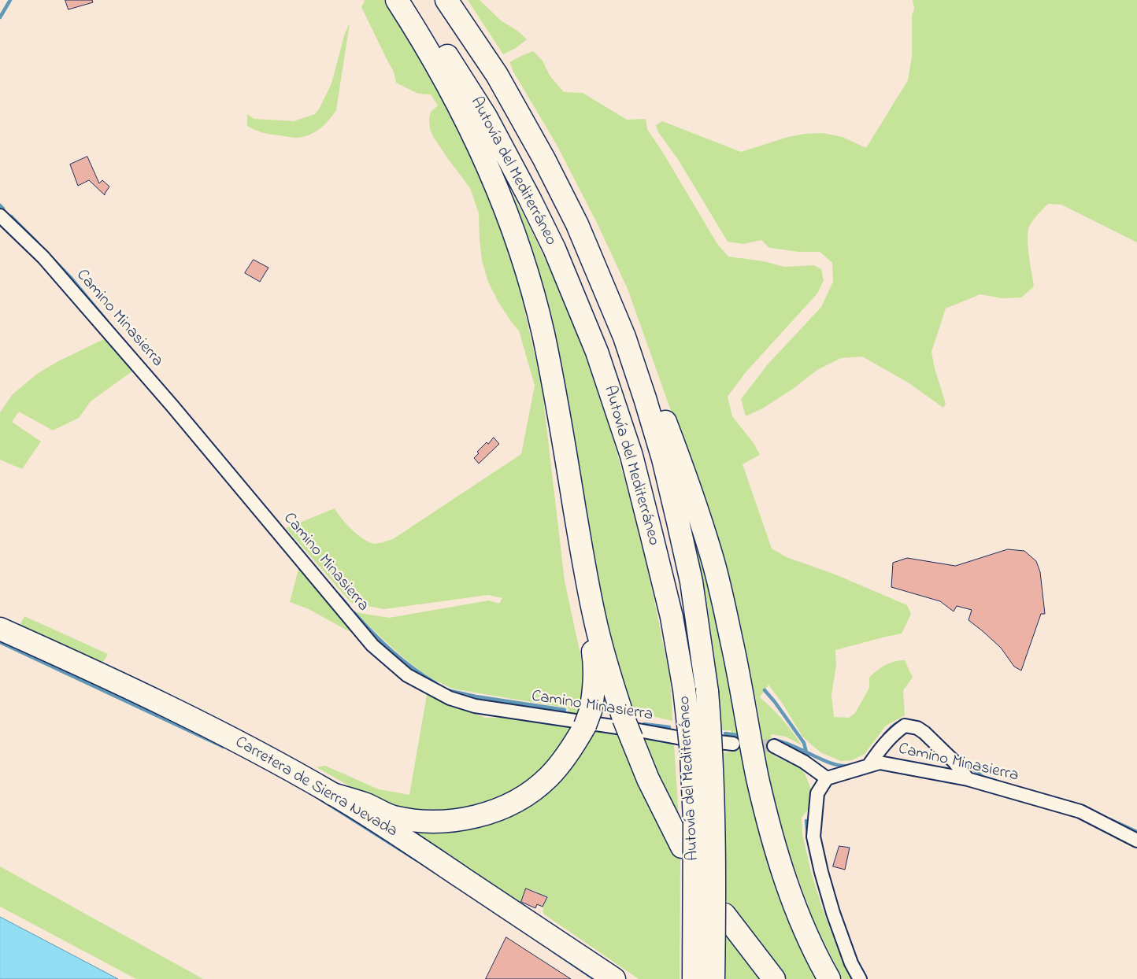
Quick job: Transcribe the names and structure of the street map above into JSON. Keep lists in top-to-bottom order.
{
  "streets": {
    "highway": ["Autovía del Mediterráneo", "Carretera de Sierra Nevada"],
    "street": ["Camino Minasierra"]
  }
}
